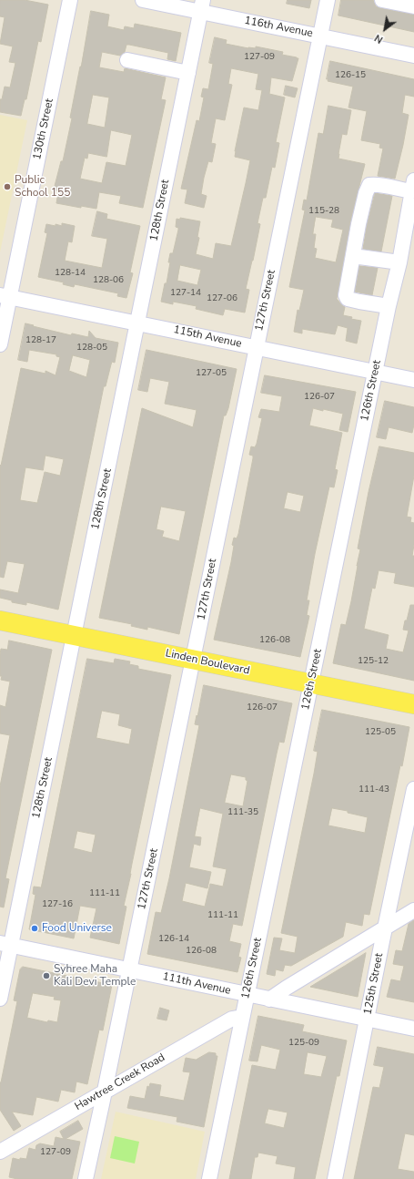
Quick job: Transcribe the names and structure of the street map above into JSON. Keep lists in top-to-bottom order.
{
  "streets": {
    "main road": ["Linden Boulevard"],
    "street": [
      "116th Avenue",
      "130th Street",
      "128th Street",
      "127th Street",
      "115th Avenue",
      "126th Street",
      "111th Avenue",
      "125th Street",
      "Hawtree Creek Road"
    ]
  },
  "crossings": [
    ["116th Avenue", "128th Street"],
    ["116th Avenue", "127th Street"],
    ["130th Street", "115th Avenue"],
    ["128th Street", "115th Avenue"],
    ["128th Street", "Linden Boulevard"],
    ["128th Street", "111th Avenue"],
    ["127th Street", "115th Avenue"],
    ["127th Street", "Linden Boulevard"],
    ["127th Street", "111th Avenue"],
    ["127th Street", "Hawtree Creek Road"],
    ["115th Avenue", "126th Street"],
    ["126th Street", "Linden Boulevard"],
    ["126th Street", "111th Avenue"],
    ["126th Street", "Hawtree Creek Road"],
    ["111th Avenue", "125th Street"]
  ],
  "places": ["Public School 155", "Food Universe", "Syhree Maha Kali Devi Temple"],
  "house_numbers": [
    "127-09",
    "126-15",
    "115-28",
    "128-14",
    "128-06",
    "127-14",
    "127-06",
    "128-17",
    "128-05",
    "127-05",
    "126-07",
    "126-08",
    "125-12",
    "126-07",
    "125-05",
    "111-43",
    "111-35",
    "111-11",
    "127-16",
    "111-11",
    "126-14",
    "126-08",
    "125-09",
    "127-09"
  ],
  "north": "bottom left"
}
